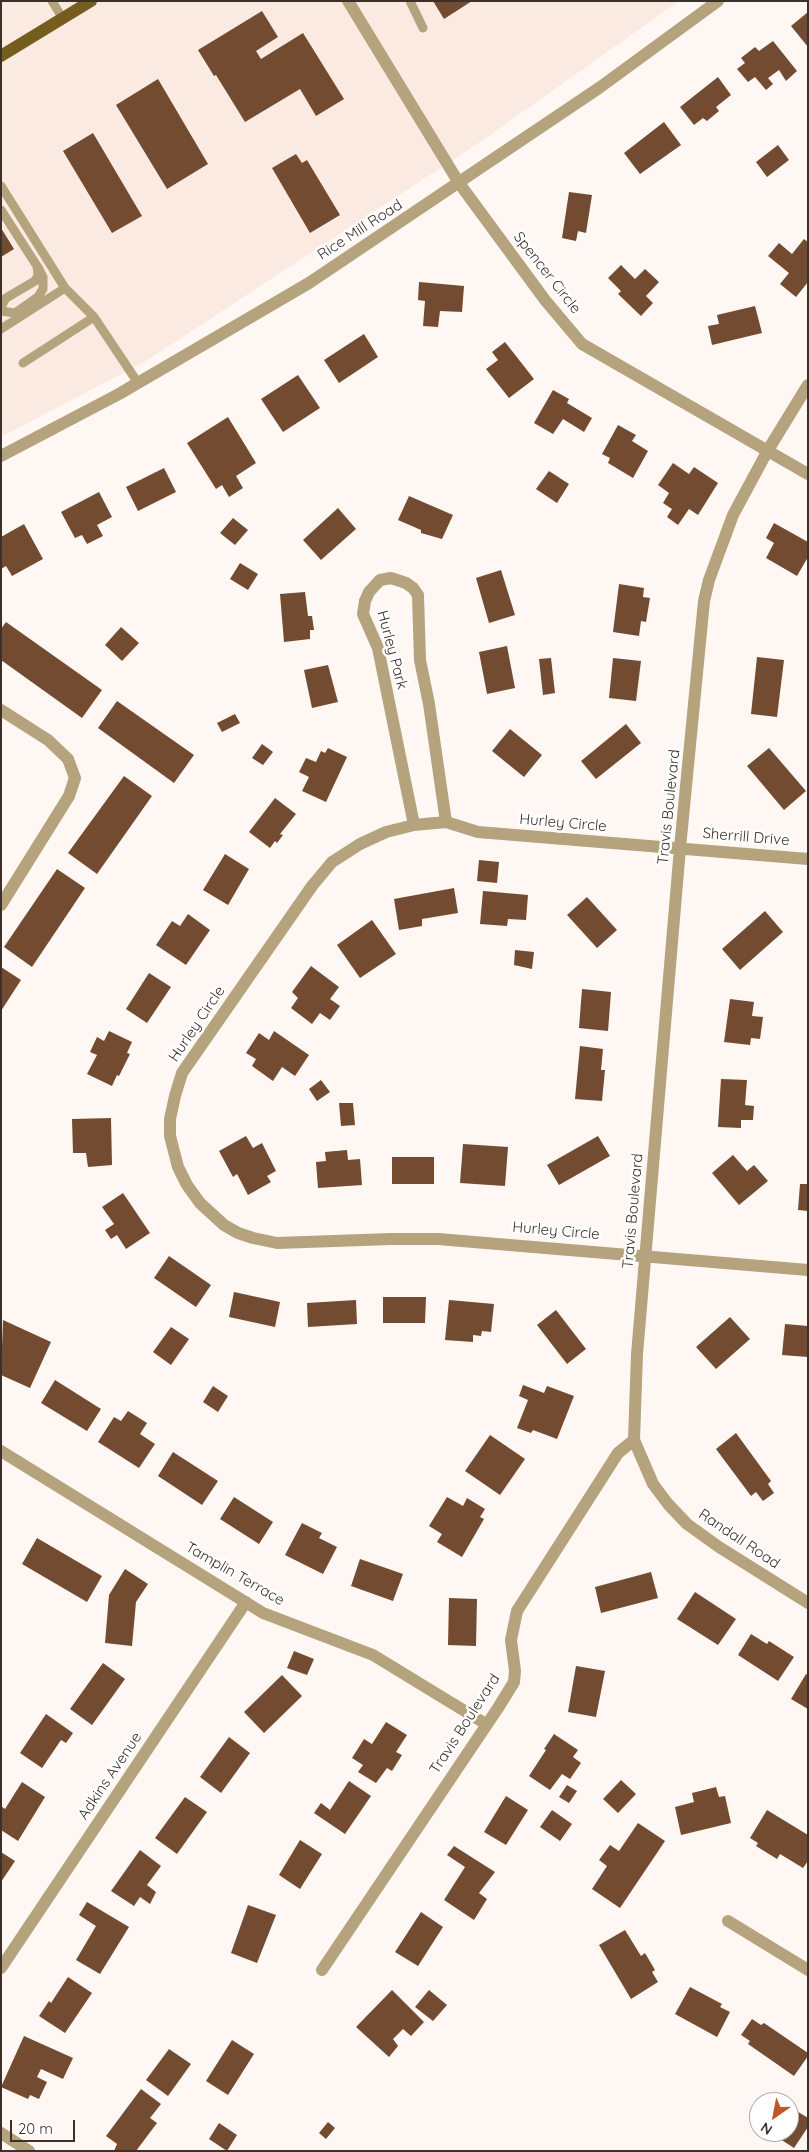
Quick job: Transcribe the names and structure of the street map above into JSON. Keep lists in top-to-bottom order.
{
  "streets": {
    "street": [
      "Rice Mill Road",
      "Spencer Circle",
      "Hurley Park",
      "Travis Boulevard",
      "Hurley Circle",
      "Sherrill Drive",
      "Randall Road",
      "Tamplin Terrace",
      "Adkins Avenue"
    ]
  },
  "crossings": [
    ["Rice Mill Road", "Spencer Circle"],
    ["Spencer Circle", "Travis Boulevard"],
    ["Hurley Park", "Hurley Circle"],
    ["Travis Boulevard", "Hurley Circle"],
    ["Travis Boulevard", "Sherrill Drive"],
    ["Travis Boulevard", "Randall Road"],
    ["Travis Boulevard", "Tamplin Terrace"],
    ["Hurley Circle", "Sherrill Drive"],
    ["Tamplin Terrace", "Adkins Avenue"]
  ],
  "scale_bar": "20 m",
  "north": "bottom left"
}
